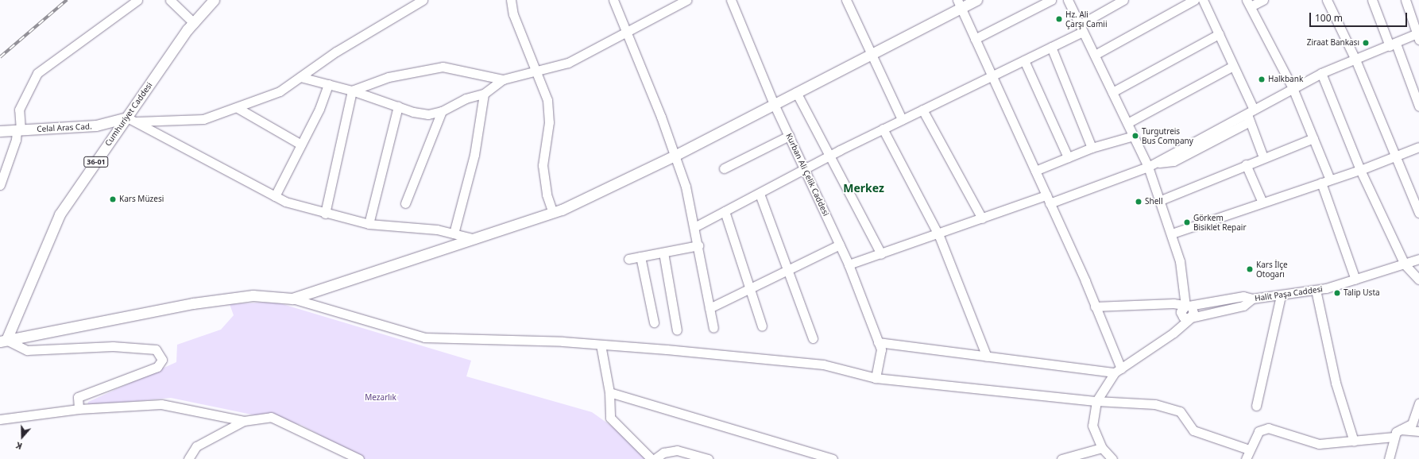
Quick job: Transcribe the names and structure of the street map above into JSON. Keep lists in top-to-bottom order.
{
  "streets": {
    "main road": ["Cumhuriyet Caddesi", "Celal Aras Cad.", "36-01"],
    "street": ["Kurban Ali Çelik Caddesi", "Halit Paşa Caddesi"]
  },
  "crossings": [
    ["Cumhuriyet Caddesi", "Celal Aras Cad."]
  ],
  "districts": ["Merkez"],
  "parks": ["Mezarlık"],
  "places": [
    "Hz. Ali Çarşı Camii",
    "Ziraat Bankası",
    "Halkbank",
    "Turgutreis Bus Company",
    "Kars Müzesi̇",
    "Shell",
    "Görkem Bisiklet Repair",
    "Kars İlçe Otogarı",
    "Talip Usta"
  ],
  "scale_bar": "100 m",
  "north": "bottom"
}
